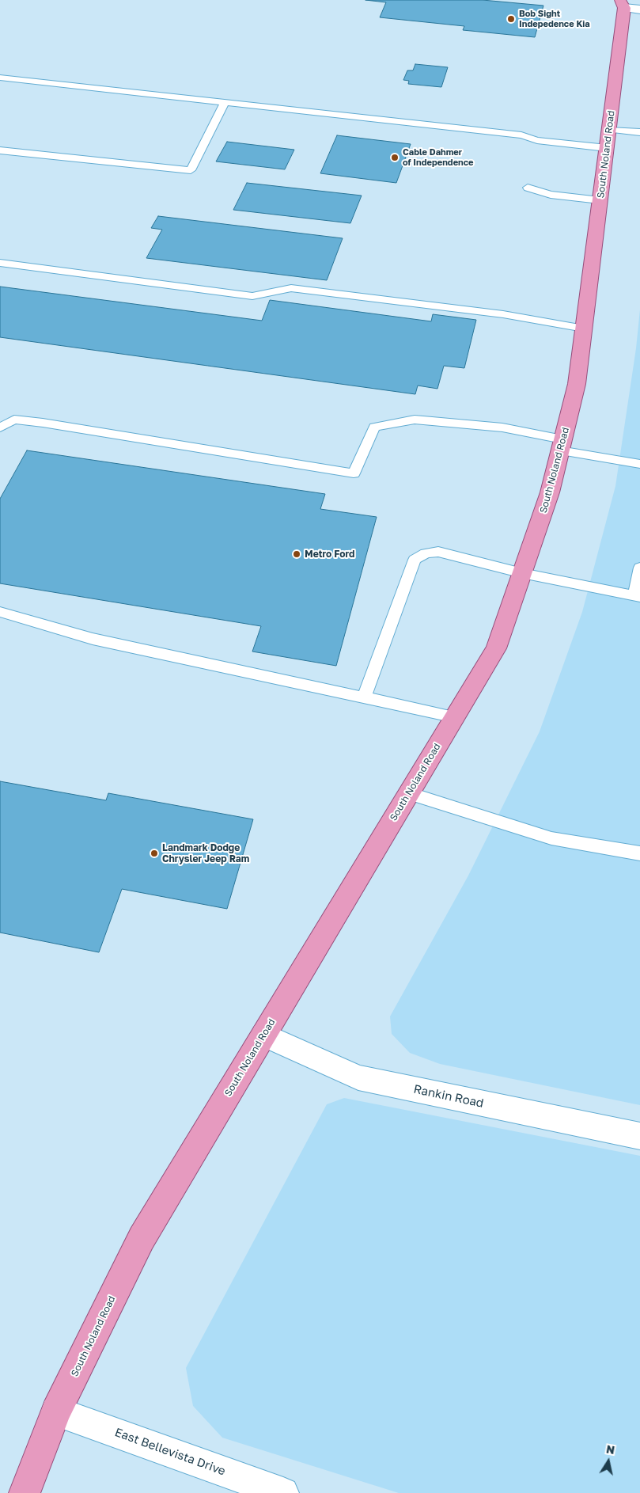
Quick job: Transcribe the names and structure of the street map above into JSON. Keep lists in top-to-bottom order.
{
  "streets": {
    "main road": ["South Noland Road"],
    "street": ["Rankin Road", "East Bellevista Drive"]
  },
  "crossings": [
    ["South Noland Road", "Rankin Road"],
    ["South Noland Road", "East Bellevista Drive"]
  ],
  "places": [
    "Bob Sight Indepedence Kia",
    "Cable Dahmer of Independence",
    "Metro Ford",
    "Landmark Dodge Chrysler Jeep Ram"
  ],
  "north": "top"
}
